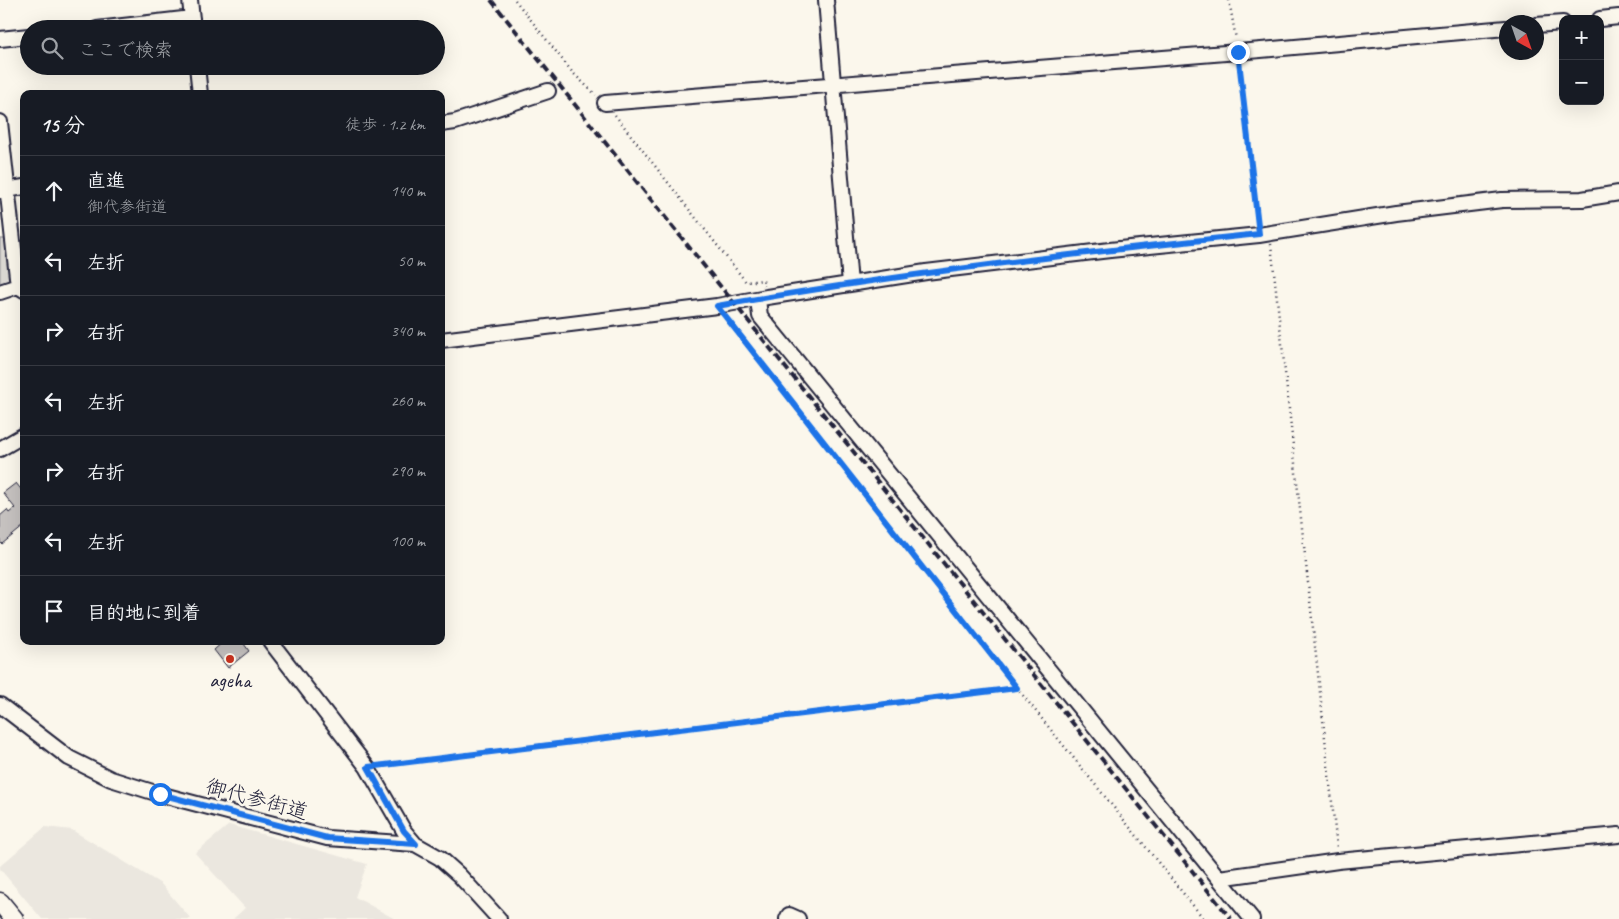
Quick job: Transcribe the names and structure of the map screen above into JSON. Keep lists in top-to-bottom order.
{
  "streets": {
    "street": ["御代参街道"]
  },
  "places": ["ageha"],
  "north": "bottom right",
  "page": {
    "map_buttons": ["+", "−"],
    "search": "ここで検索",
    "heading": ["15 分", "徒歩 · 1.2 km"],
    "list": [
      ["直進", "御代参街道", "140 m"],
      ["左折", "50 m"],
      ["右折", "340 m"],
      ["左折", "260 m"],
      ["右折", "290 m"],
      ["左折", "100 m"],
      "目的地に到着"
    ]
  }
}
